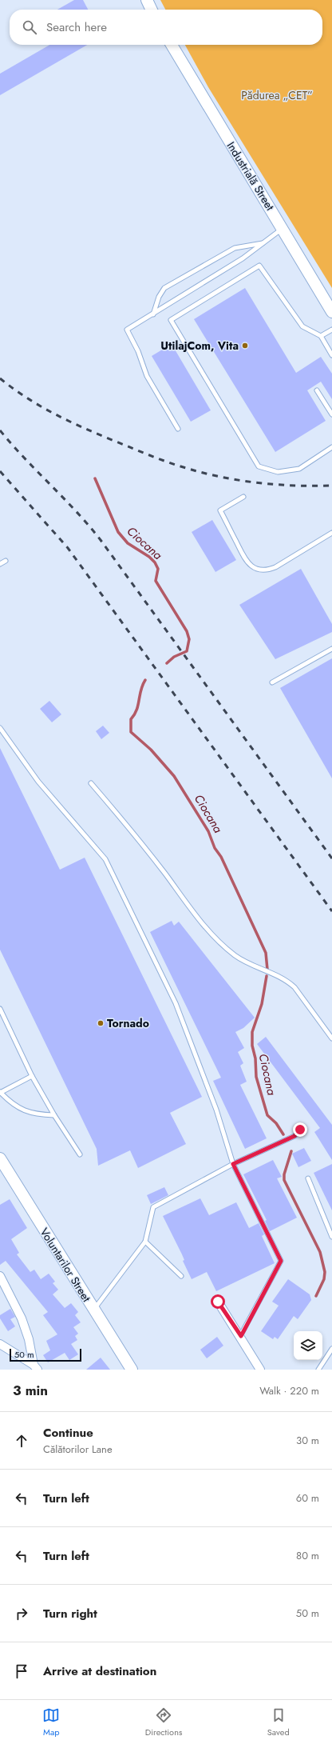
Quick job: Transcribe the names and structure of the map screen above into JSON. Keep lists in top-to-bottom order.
{
  "streets": {
    "street": ["Industrială Street", "Voluntarilor Street"]
  },
  "water": ["Ciocana"],
  "parks": ["Pădurea „CET”"],
  "places": ["UtilajCom, Vita", "Tornado"],
  "scale_bar": "50 m",
  "page": {
    "search": "Search here",
    "scale": "50 m",
    "heading": ["3 min", "Walk · 220 m"],
    "list": [
      ["Continue", "Călătorilor Lane", "30 m"],
      ["Turn left", "60 m"],
      ["Turn left", "80 m"],
      ["Turn right", "50 m"],
      "Arrive at destination"
    ],
    "nav": ["Map", "Directions", "Saved"]
  }
}
